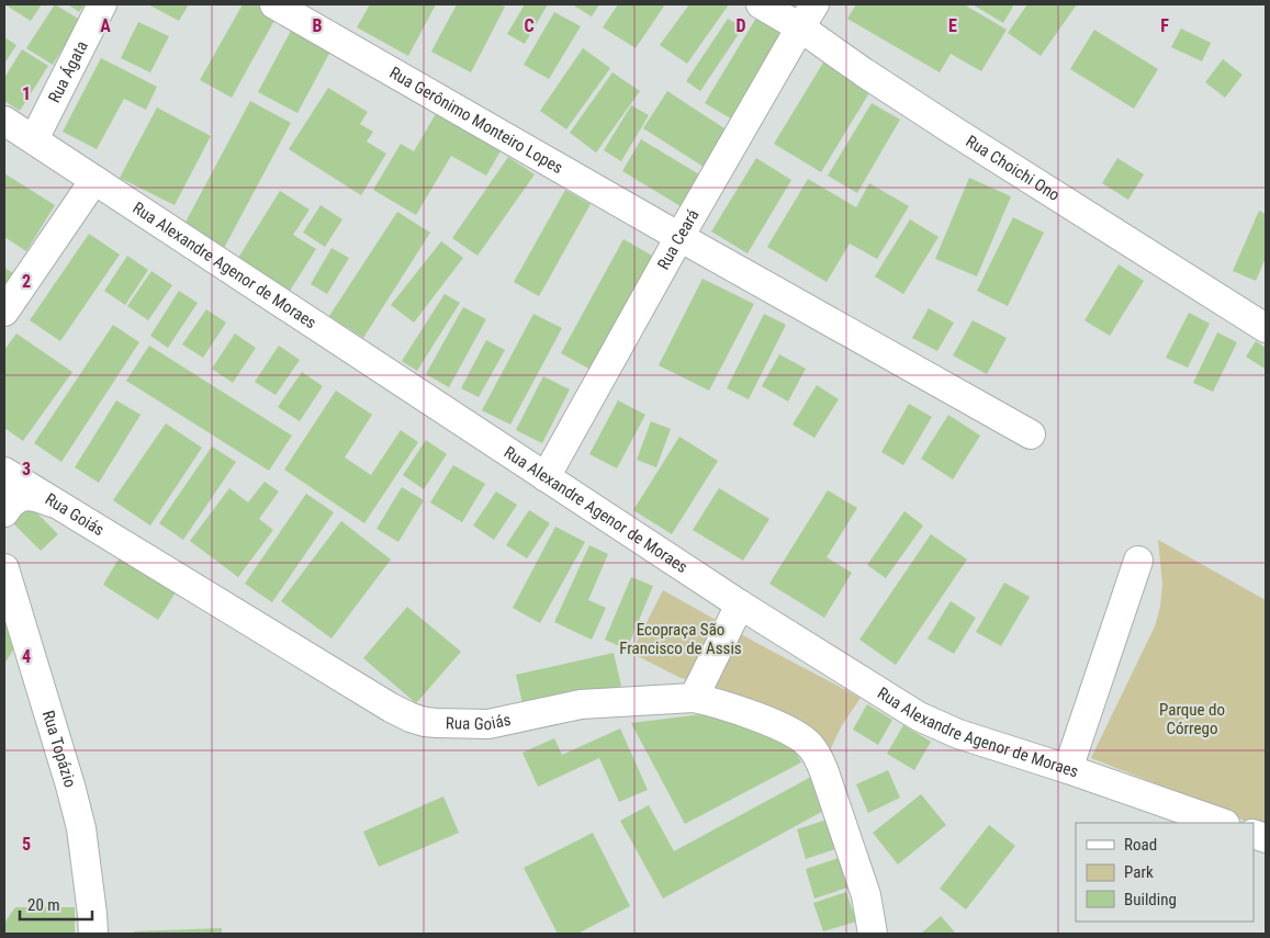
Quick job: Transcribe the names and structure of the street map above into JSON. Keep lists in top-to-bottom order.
{
  "streets": {
    "street": [
      "Rua Ágata",
      "Rua Gerônimo Monteiro Lopes",
      "Rua Choichi Ono",
      "Rua Ceará",
      "Rua Alexandre Agenor de Moraes",
      "Rua Goiás",
      "Rua Topázio"
    ]
  },
  "crossings": [
    ["Rua Ágata", "Rua Alexandre Agenor de Moraes"],
    ["Rua Gerônimo Monteiro Lopes", "Rua Ceará"],
    ["Rua Choichi Ono", "Rua Ceará"],
    ["Rua Ceará", "Rua Alexandre Agenor de Moraes"]
  ],
  "parks": ["Ecopraça São Francisco de Assis", "Parque do Córrego"],
  "legend": ["Road", "Park", "Building"],
  "scale_bar": "20 m",
  "grid": {
    "columns": [
      "A",
      "B",
      "C",
      "D",
      "E",
      "F"
    ],
    "rows": [
      "1",
      "2",
      "3",
      "4",
      "5"
    ]
  }
}
